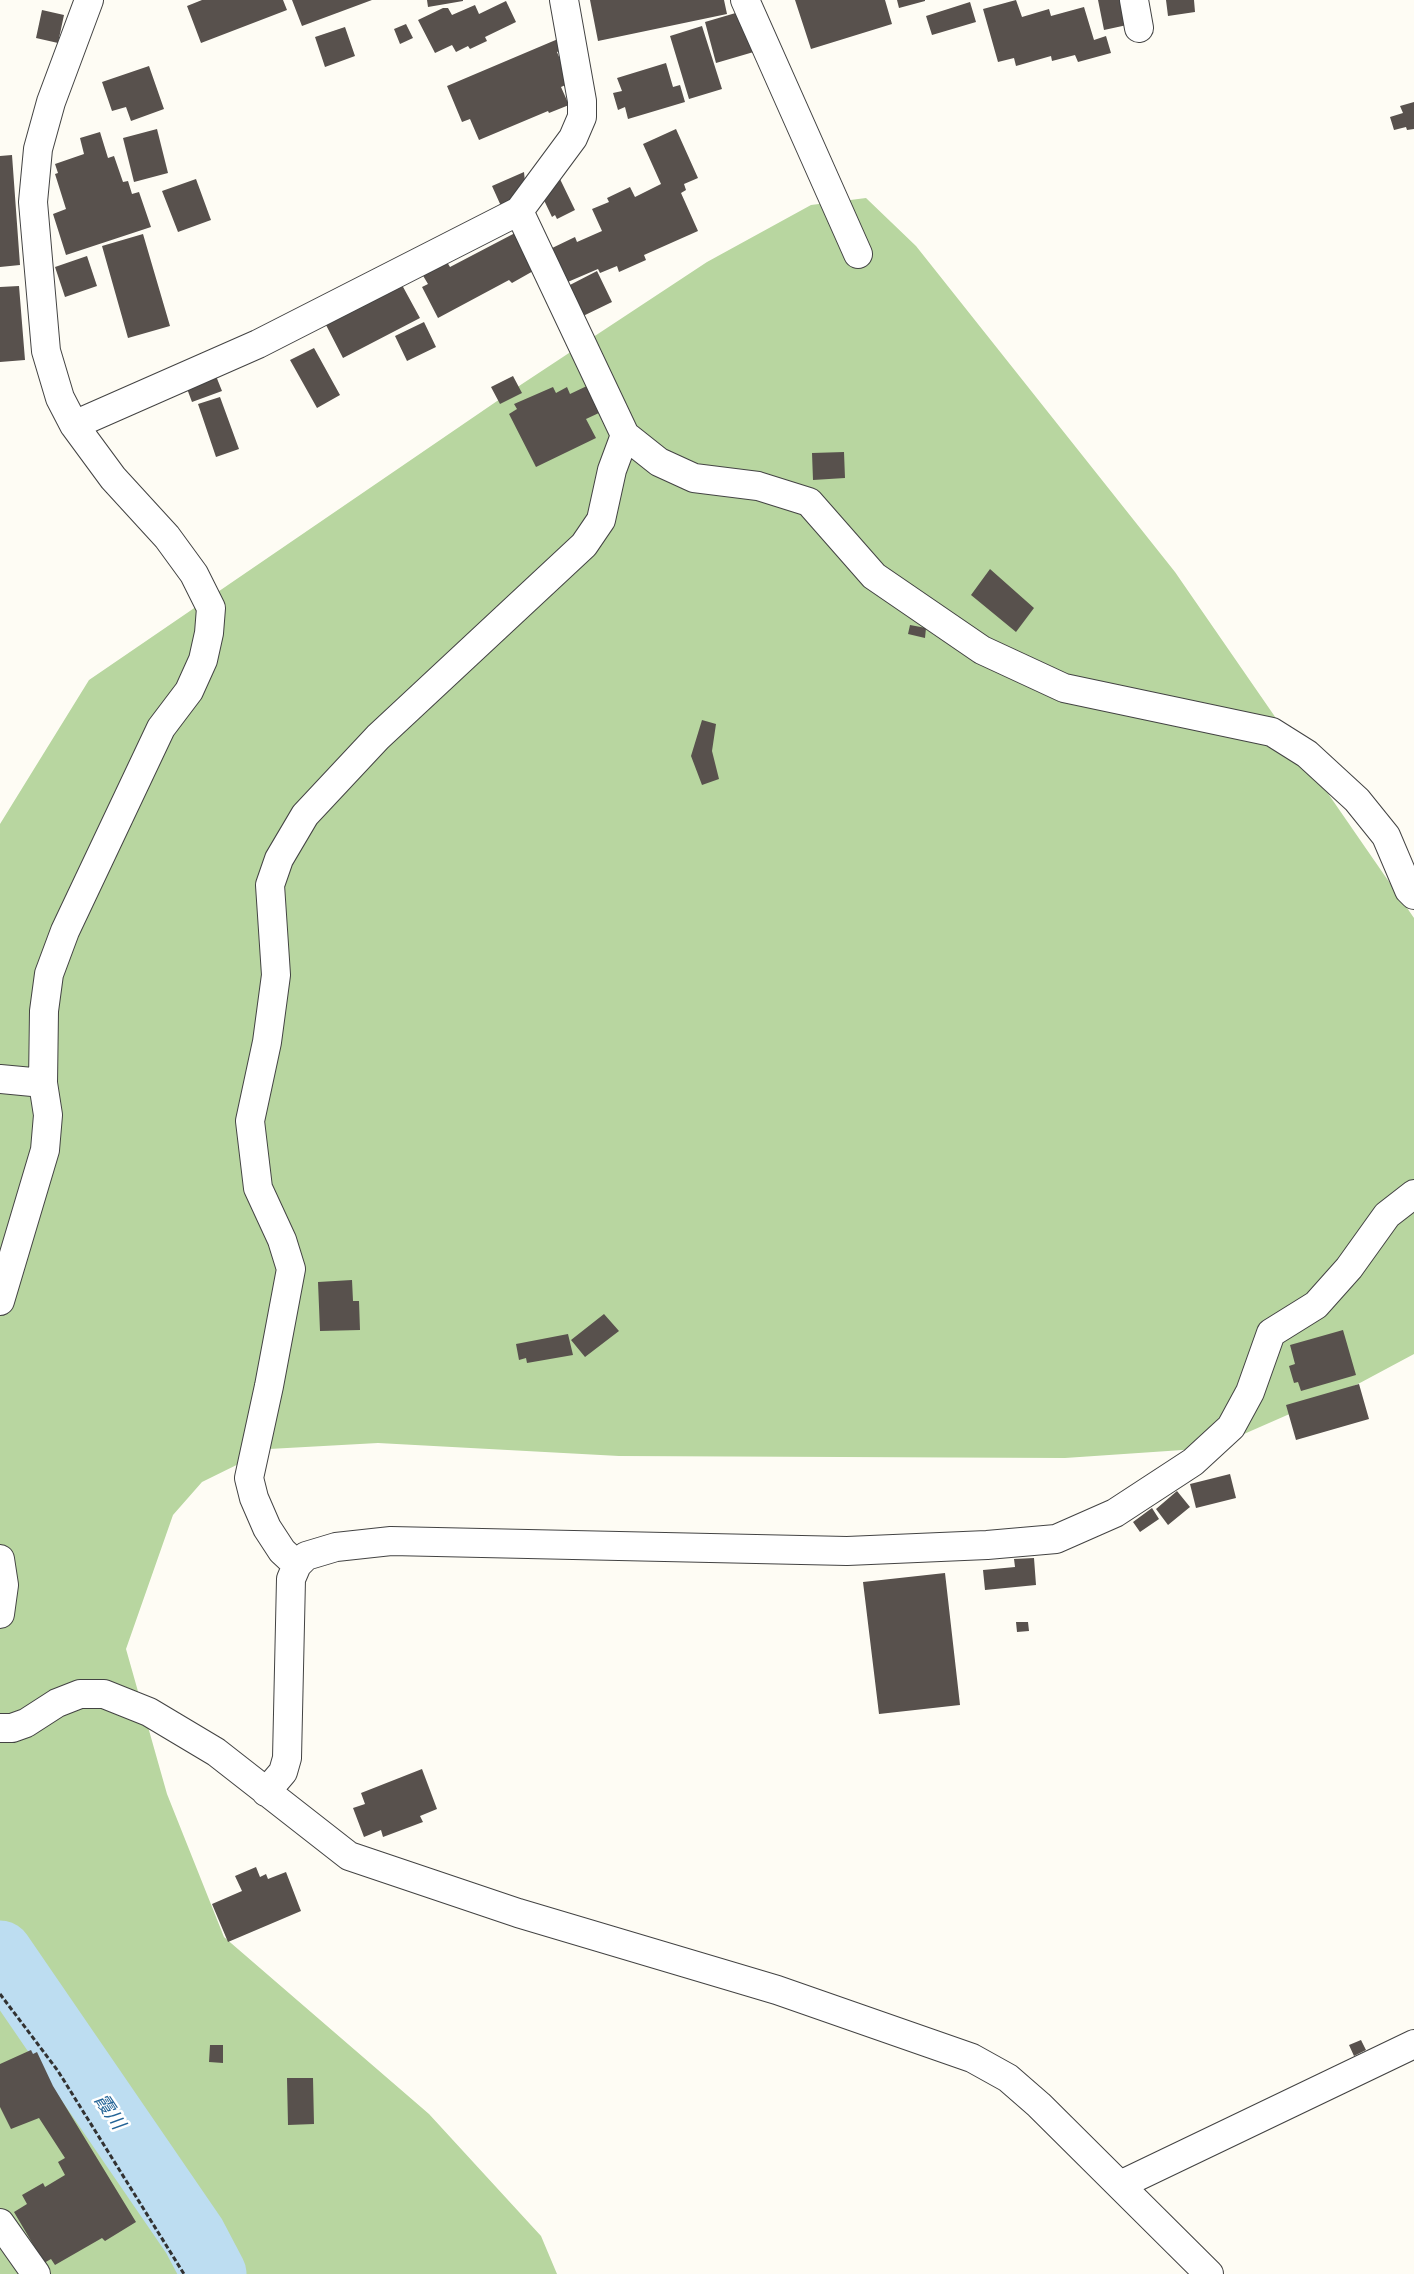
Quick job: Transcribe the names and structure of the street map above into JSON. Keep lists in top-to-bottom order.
{
  "water": ["霞川"]
}
